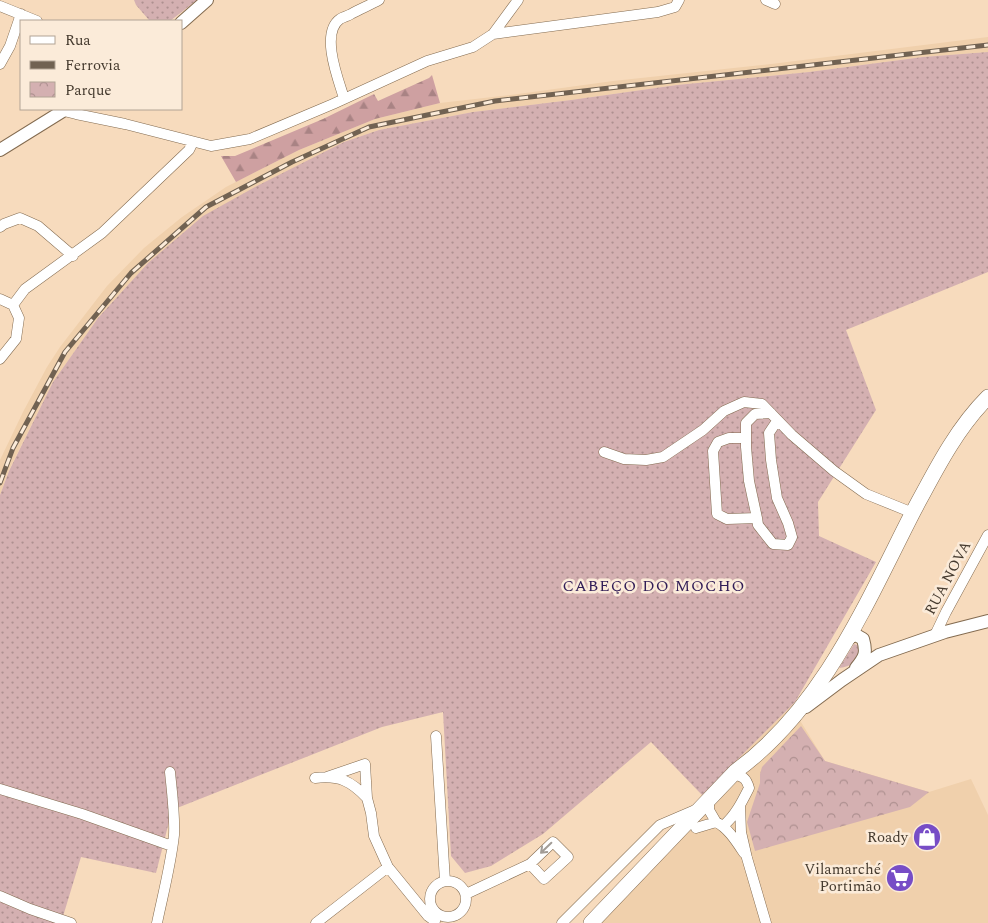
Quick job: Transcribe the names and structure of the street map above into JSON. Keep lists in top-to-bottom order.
{
  "streets": {
    "street": ["RUA NOVA"]
  },
  "districts": ["CABEÇO DO MOCHO"],
  "places": {
    "shop": ["Roady"],
    "supermarket": ["Vilamarché Portimão"]
  },
  "legend": ["Rua", "Ferrovia", "Parque"]
}
